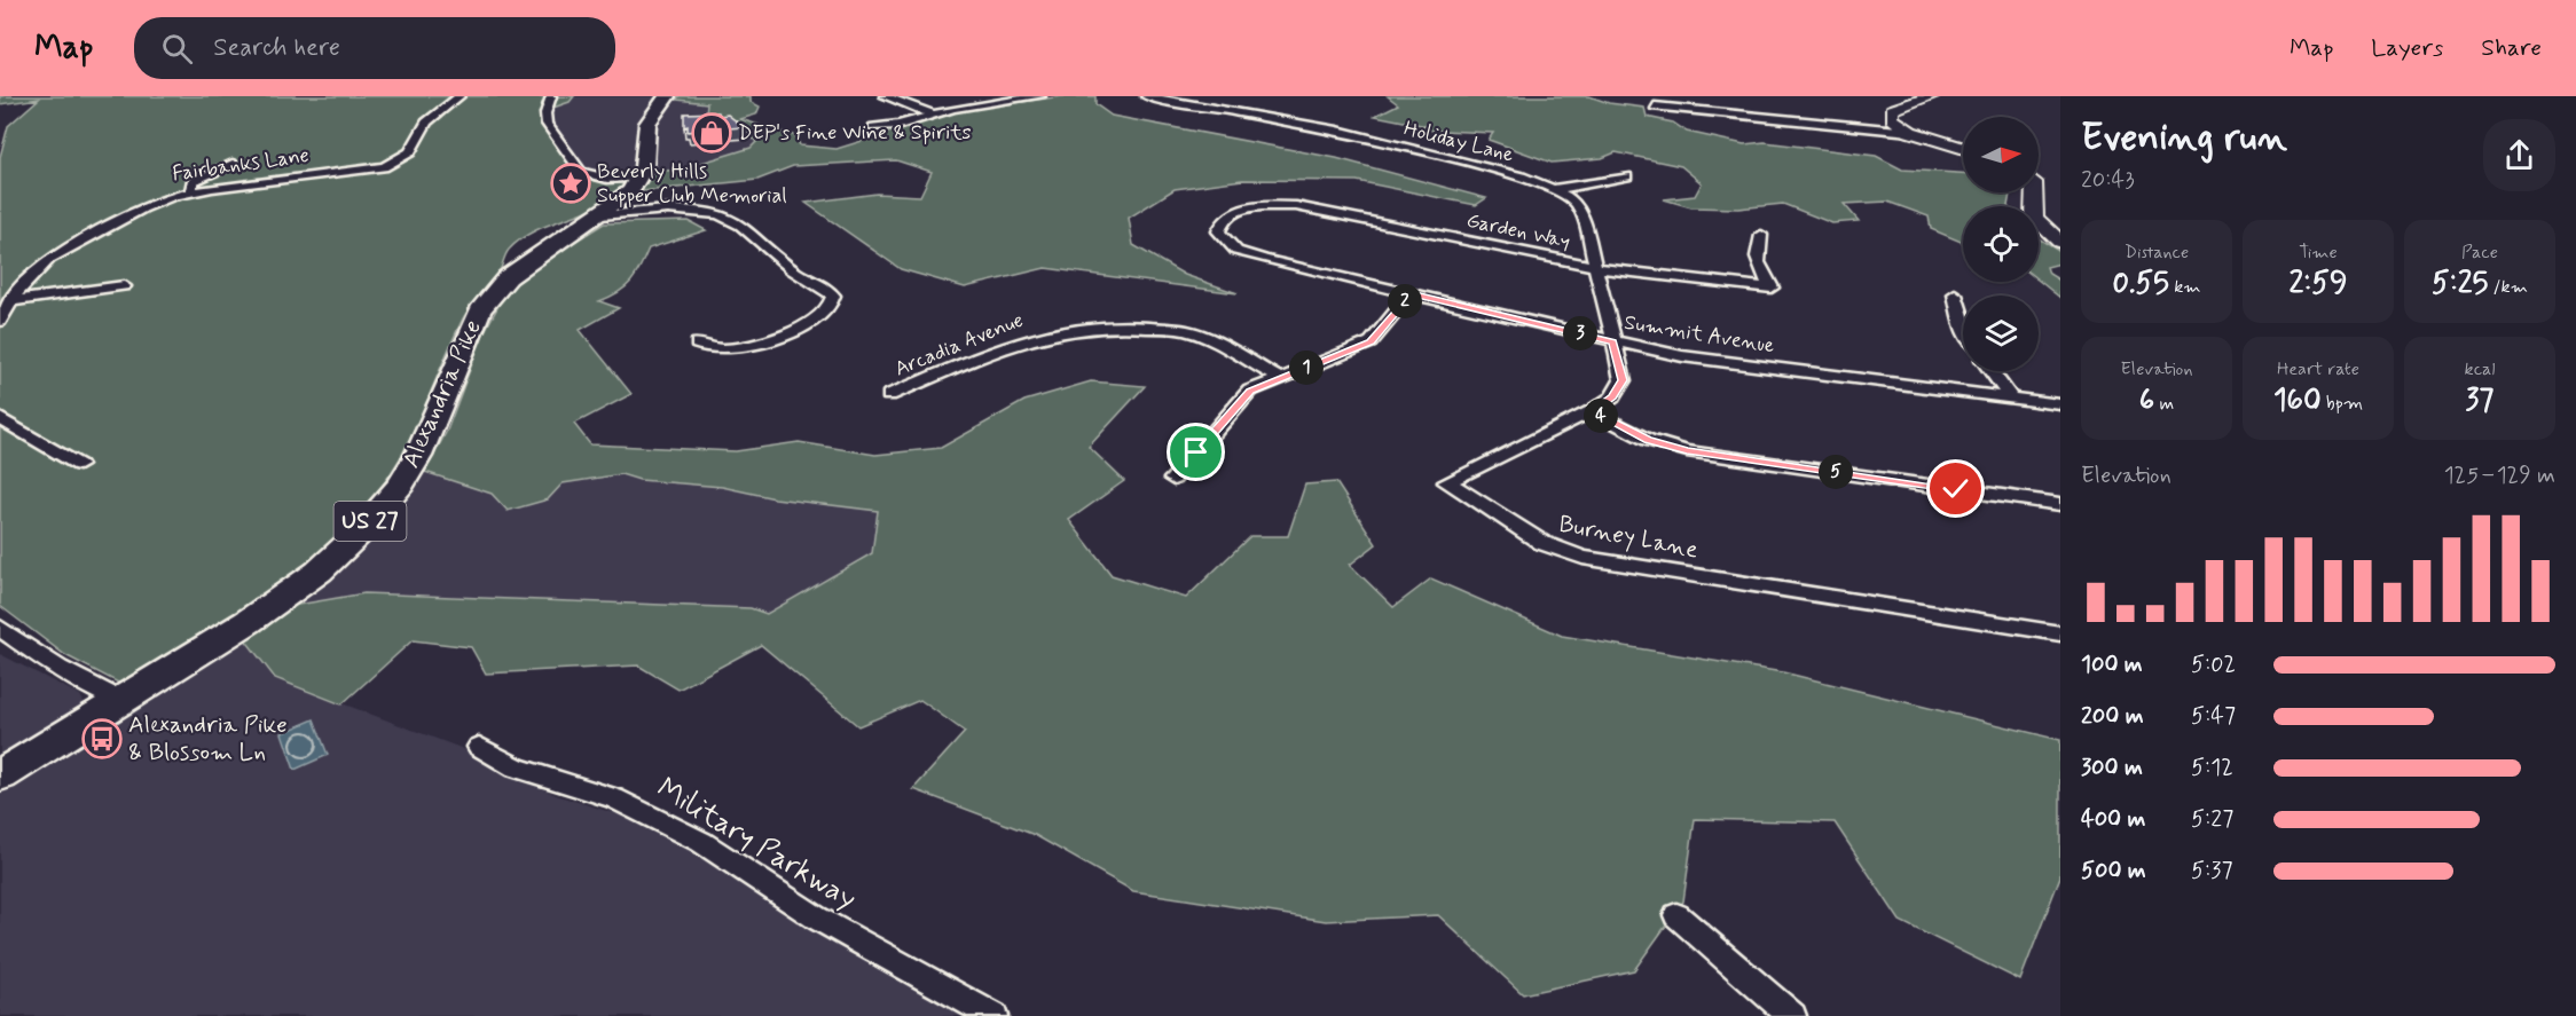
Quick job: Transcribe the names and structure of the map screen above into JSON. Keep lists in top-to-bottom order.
{
  "streets": {
    "main road": ["Alexandria Pike", "US 27"],
    "street": [
      "Holiday Lane",
      "Fairbanks Lane",
      "Garden Way",
      "Summit Avenue",
      "Arcadia Avenue",
      "Burney Lane",
      "Military Parkway"
    ]
  },
  "crossings": [
    ["Holiday Lane", "Garden Way"],
    ["Holiday Lane", "Summit Avenue"],
    ["Holiday Lane", "Burney Lane"],
    ["Garden Way", "Summit Avenue"],
    ["Summit Avenue", "Burney Lane"]
  ],
  "places": {
    "shop": ["DEP's Fine Wine & Spirits"],
    "place": ["Beverly Hills Supper Club Memorial"],
    "bus stop": ["Alexandria Pike & Blossom Ln"]
  },
  "north": "right",
  "page": {
    "header": "Map",
    "search": "Search here",
    "nav": ["Map", "Layers", "Share"],
    "heading": ["Evening run", "20:43"],
    "stats": [
      ["Distance", "0.55 km"],
      ["Time", "2:59"],
      ["Pace", "5:25 /km"],
      ["Elevation", "6 m"],
      ["Heart rate", "160 bpm"],
      ["kcal", "37"]
    ],
    "pins": [
      "2",
      "3",
      "1",
      "4",
      "5"
    ],
    "chart": ["Elevation", "125–129 m"],
    "list": [
      {
        "name": "100 m",
        "note": "5:02"
      },
      {
        "name": "200 m",
        "note": "5:47"
      },
      {
        "name": "300 m",
        "note": "5:12"
      },
      {
        "name": "400 m",
        "note": "5:27"
      },
      {
        "name": "500 m",
        "note": "5:37"
      }
    ]
  }
}
